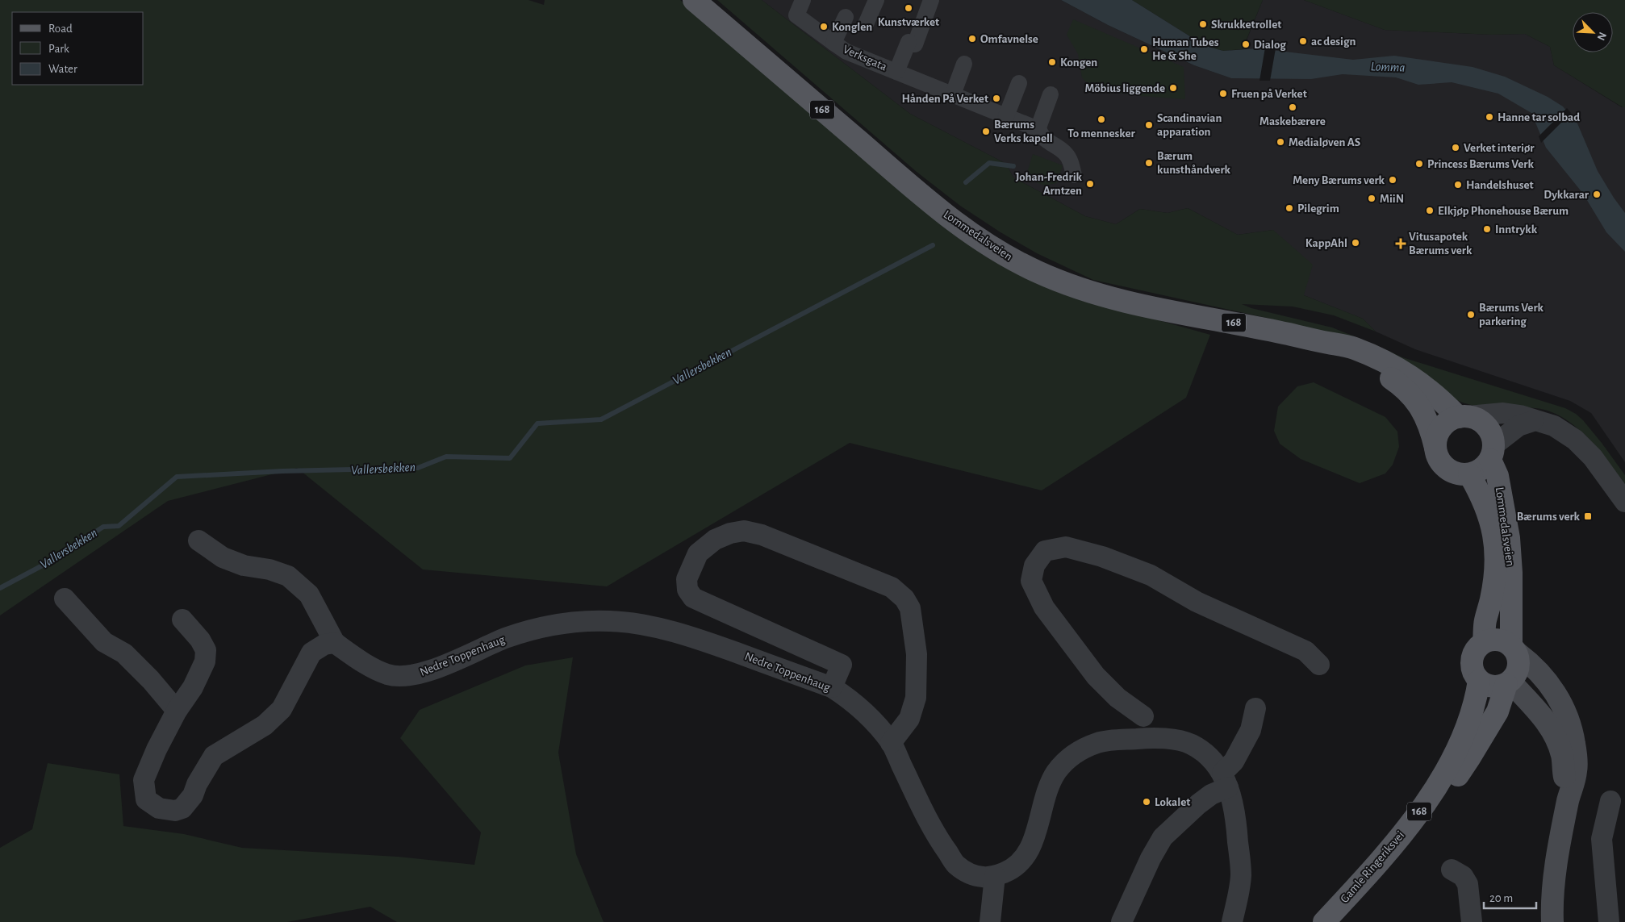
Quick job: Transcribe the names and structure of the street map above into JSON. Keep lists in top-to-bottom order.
{
  "streets": {
    "main road": ["168", "Lommedalsveien", "Gamle Ringeriksvei"],
    "street": ["Verksgata", "Nedre Toppenhaug"]
  },
  "crossings": [
    ["168", "Lommedalsveien"],
    ["168", "Gamle Ringeriksvei"],
    ["Lommedalsveien", "Gamle Ringeriksvei"]
  ],
  "water": ["Lomma", "Vallersbekken"],
  "places": {
    "other": [
      "Kunstværket",
      "Skrukketrollet",
      "Konglen",
      "Omfavnelse",
      "ac design",
      "Dialog",
      "Human Tubes He & She",
      "Kongen",
      "Möbius liggende",
      "Fruen på Verket",
      "Hånden På Verket",
      "Maskebærere",
      "Hanne tar solbad",
      "To mennesker",
      "Scandinavian apparation",
      "Bærums Verks kapell",
      "Medialøven AS",
      "Verket interiør",
      "Bærum kunsthåndverk",
      "Princess Bærums Verk",
      "Meny Bærums verk",
      "Johan-Fredrik Arntzen",
      "Handelshuset",
      "Dykkarar",
      "MiiN",
      "Pilegrim",
      "Elkjøp Phonehouse Bærum",
      "Inntrykk",
      "KappAhl",
      "Bærums Verk parkering",
      "Lokalet"
    ],
    "health": ["Vitusapotek Bærums verk"],
    "transit": ["Bærums verk"]
  },
  "legend": ["Road", "Park", "Water"],
  "scale_bar": "20 m",
  "north": "bottom right"
}
